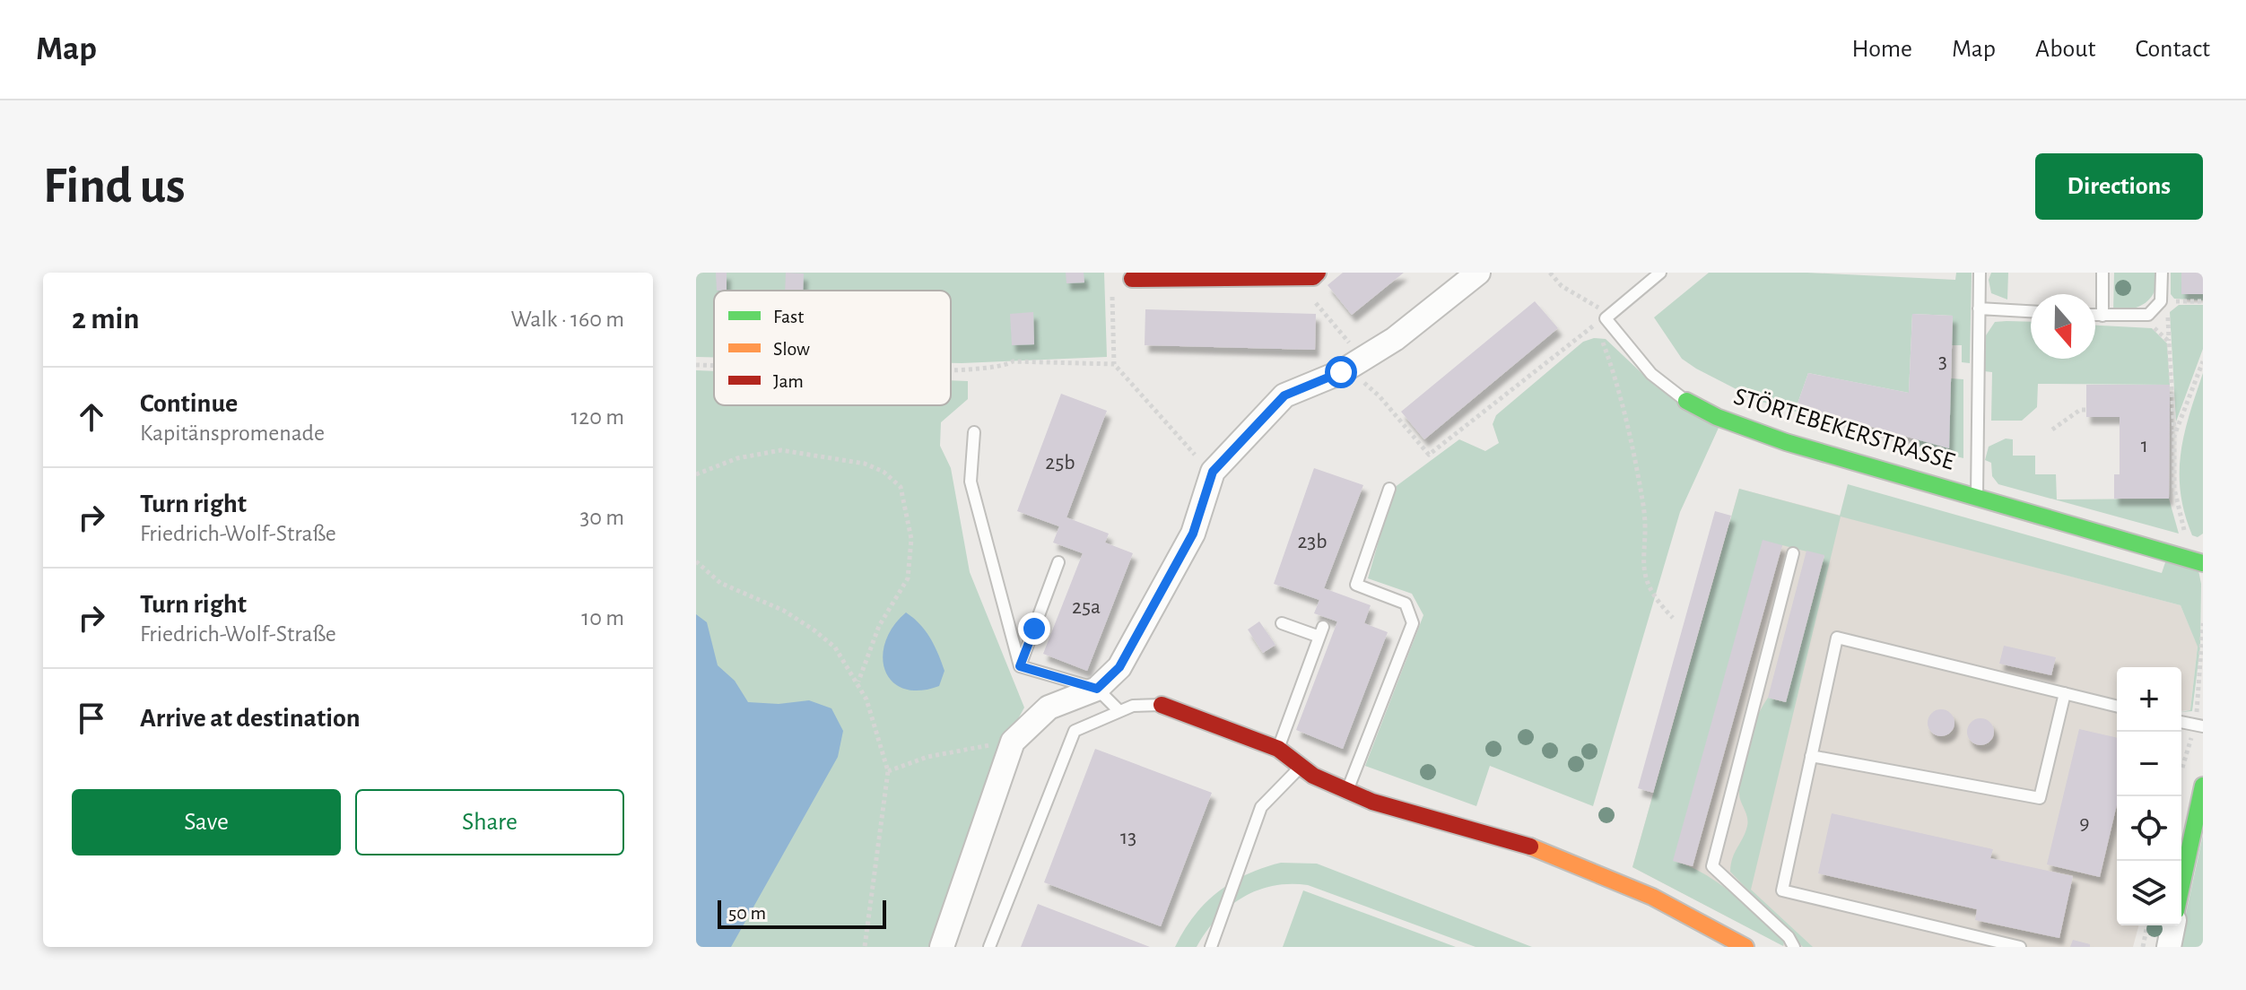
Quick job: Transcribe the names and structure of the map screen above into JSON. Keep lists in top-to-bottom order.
{
  "streets": {
    "street": ["STÖRTEBEKERSTRASSE"]
  },
  "house_numbers": [
    "3",
    "1",
    "25b",
    "23b",
    "25a",
    "9",
    "13"
  ],
  "legend": ["Fast", "Slow", "Jam"],
  "scale_bar": "50 m",
  "north": "bottom",
  "page": {
    "header": "Map",
    "nav": [
      "Home",
      "Map",
      "About",
      "Contact"
    ],
    "buttons": [
      "Directions",
      ["Save", "Share"]
    ],
    "title": "Find us",
    "heading": ["2 min", "Walk · 160 m"],
    "list": [
      ["Continue", "Kapitänspromenade", "120 m"],
      ["Turn right", "Friedrich-Wolf-Straße", "30 m"],
      ["Turn right", "Friedrich-Wolf-Straße", "10 m"],
      "Arrive at destination"
    ],
    "map_buttons": ["+", "−"],
    "scale": "50 m"
  }
}
